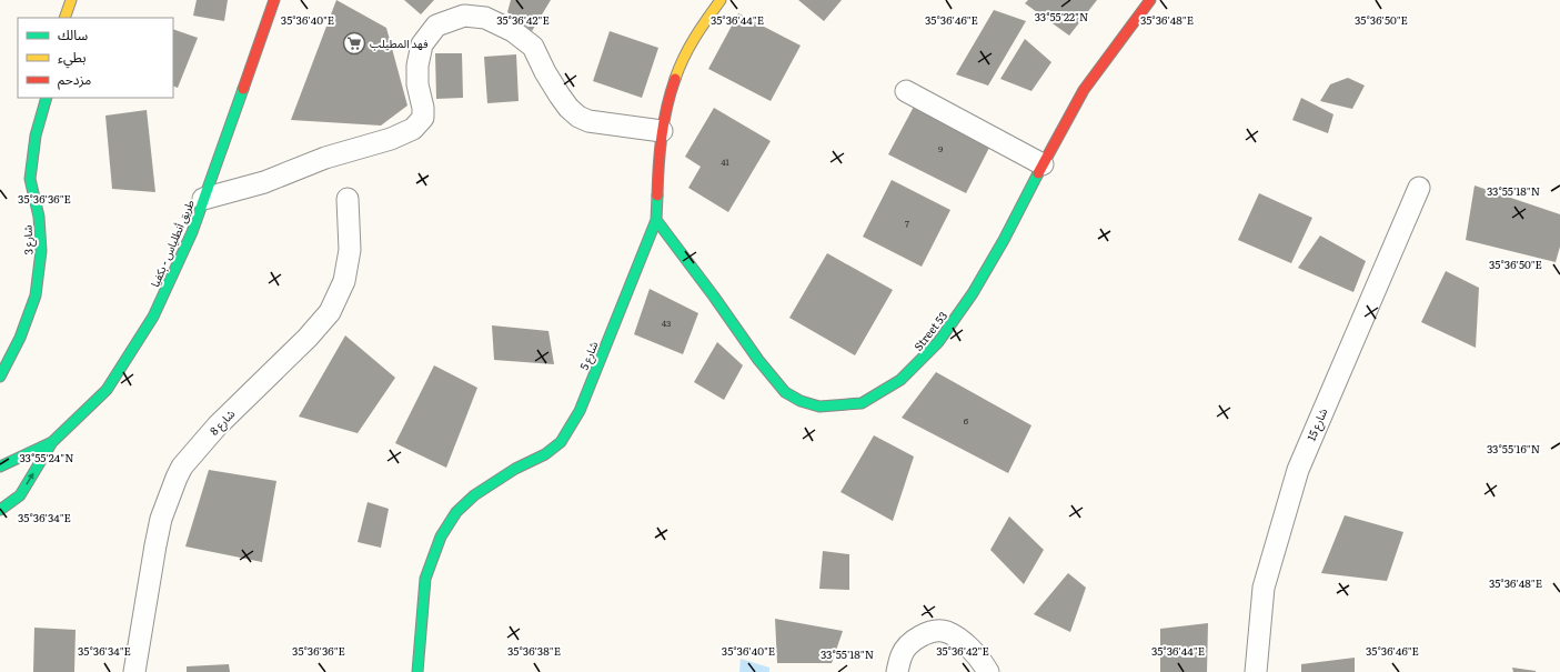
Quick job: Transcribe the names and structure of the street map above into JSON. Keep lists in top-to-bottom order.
{
  "streets": {
    "main road": [
      "شارع 3",
      "طريق أنطلياس - بكفيا",
      "Street 53",
      "شارع 5"
    ],
    "street": ["شارع 8", "شارع 15"]
  },
  "crossings": [
    ["Street 53", "شارع 5"]
  ],
  "places": {
    "supermarket": ["فهد المطيلب"]
  },
  "house_numbers": [
    "9",
    "41",
    "7",
    "43",
    "6"
  ],
  "legend": ["سالك", "بطيء", "مزدحم"],
  "coordinates": [
    "33°55'22\"N",
    "35°36'40\"E",
    "35°36'42\"E",
    "35°36'44\"E",
    "35°36'46\"E",
    "35°36'48\"E",
    "35°36'50\"E",
    "33°55'18\"N",
    "35°36'36\"E",
    "33°55'16\"N",
    "33°55'24\"N",
    "35°36'34\"E",
    "35°36'38\"E"
  ]
}
